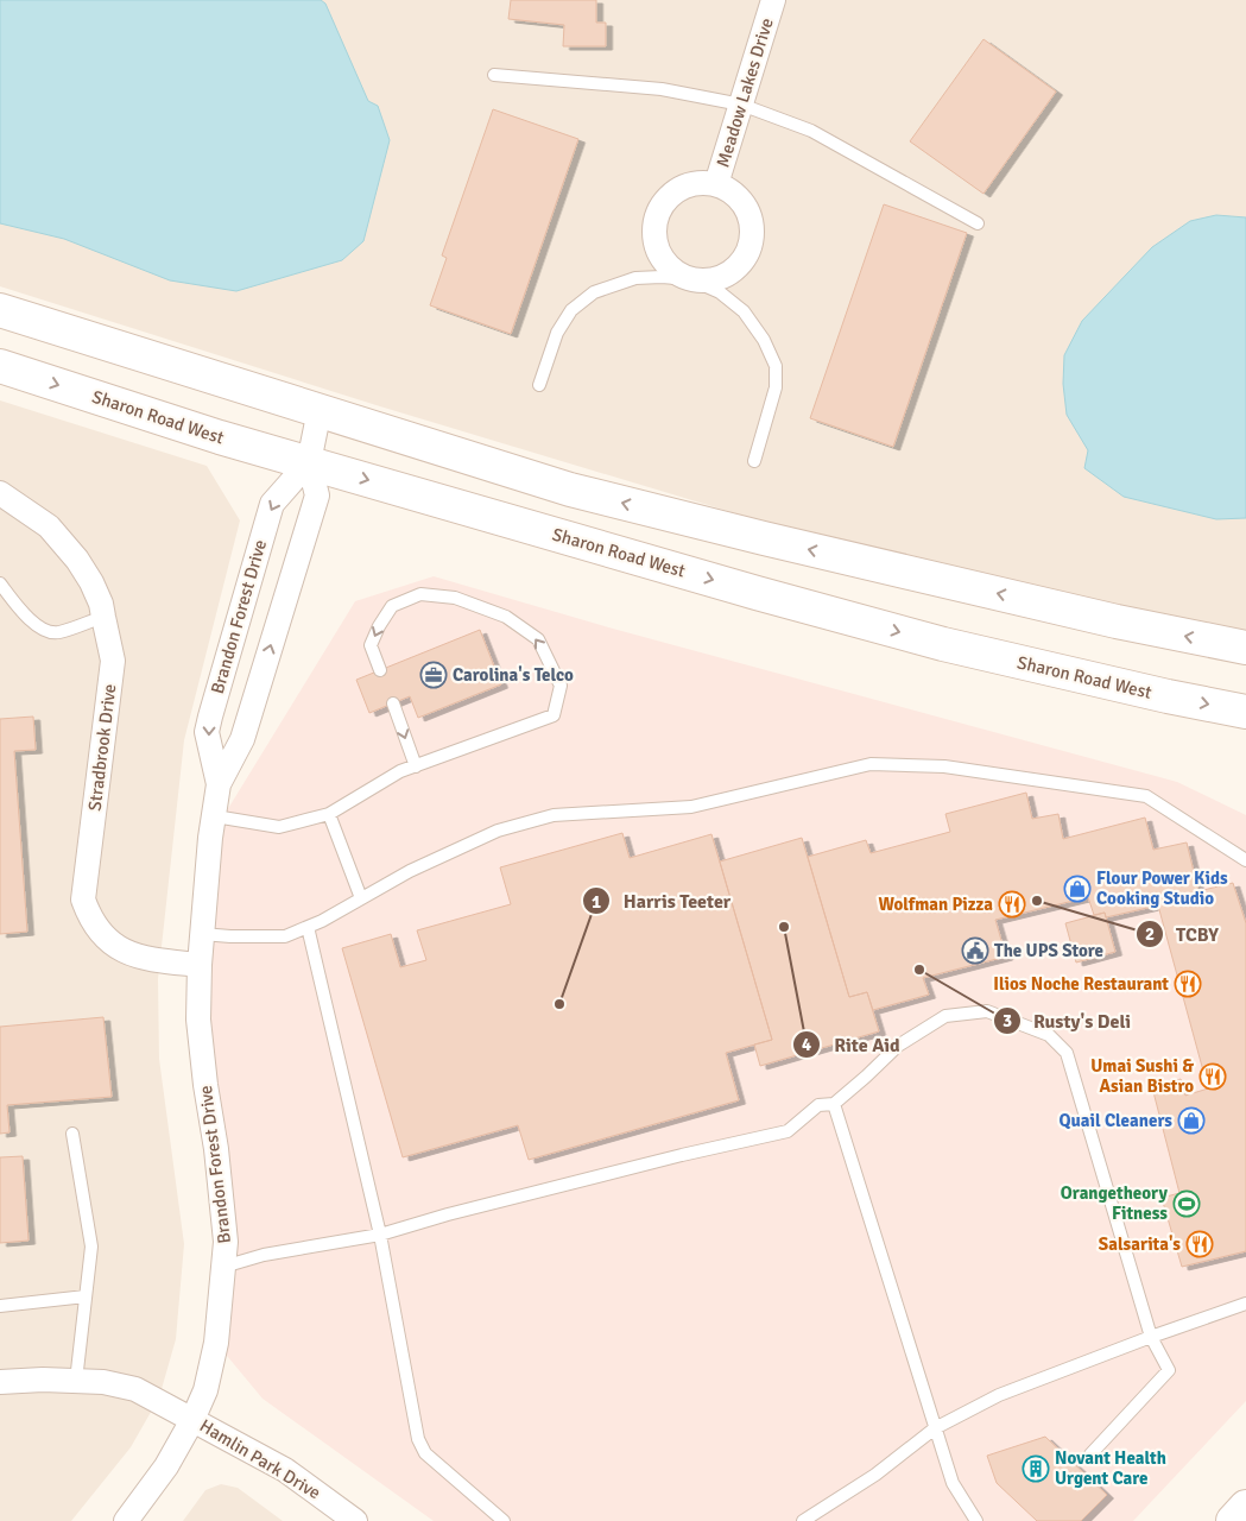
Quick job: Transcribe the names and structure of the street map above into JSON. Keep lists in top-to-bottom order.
{
  "streets": {
    "main road": ["Sharon Road West"],
    "street": [
      "Meadow Lakes Drive",
      "Brandon Forest Drive",
      "Stradbrook Drive",
      "Hamlin Park Drive"
    ]
  },
  "crossings": [
    ["Sharon Road West", "Brandon Forest Drive"],
    ["Brandon Forest Drive", "Stradbrook Drive"],
    ["Brandon Forest Drive", "Hamlin Park Drive"]
  ],
  "places": {
    "office": ["Carolina's Telco"],
    "shop": ["Flour Power Kids Cooking Studio", "Quail Cleaners"],
    "other": [
      "TCBY",
      "Rite Aid",
      "Rusty's Deli",
      "Harris Teeter"
    ],
    "restaurant": [
      "Wolfman Pizza",
      "Ilios Noche Restaurant",
      "Umai Sushi & Asian Bistro",
      "Salsarita's"
    ],
    "public building": ["The UPS Store"],
    "sports": ["Orangetheory Fitness"],
    "building": ["Novant Health Urgent Care"]
  }
}
